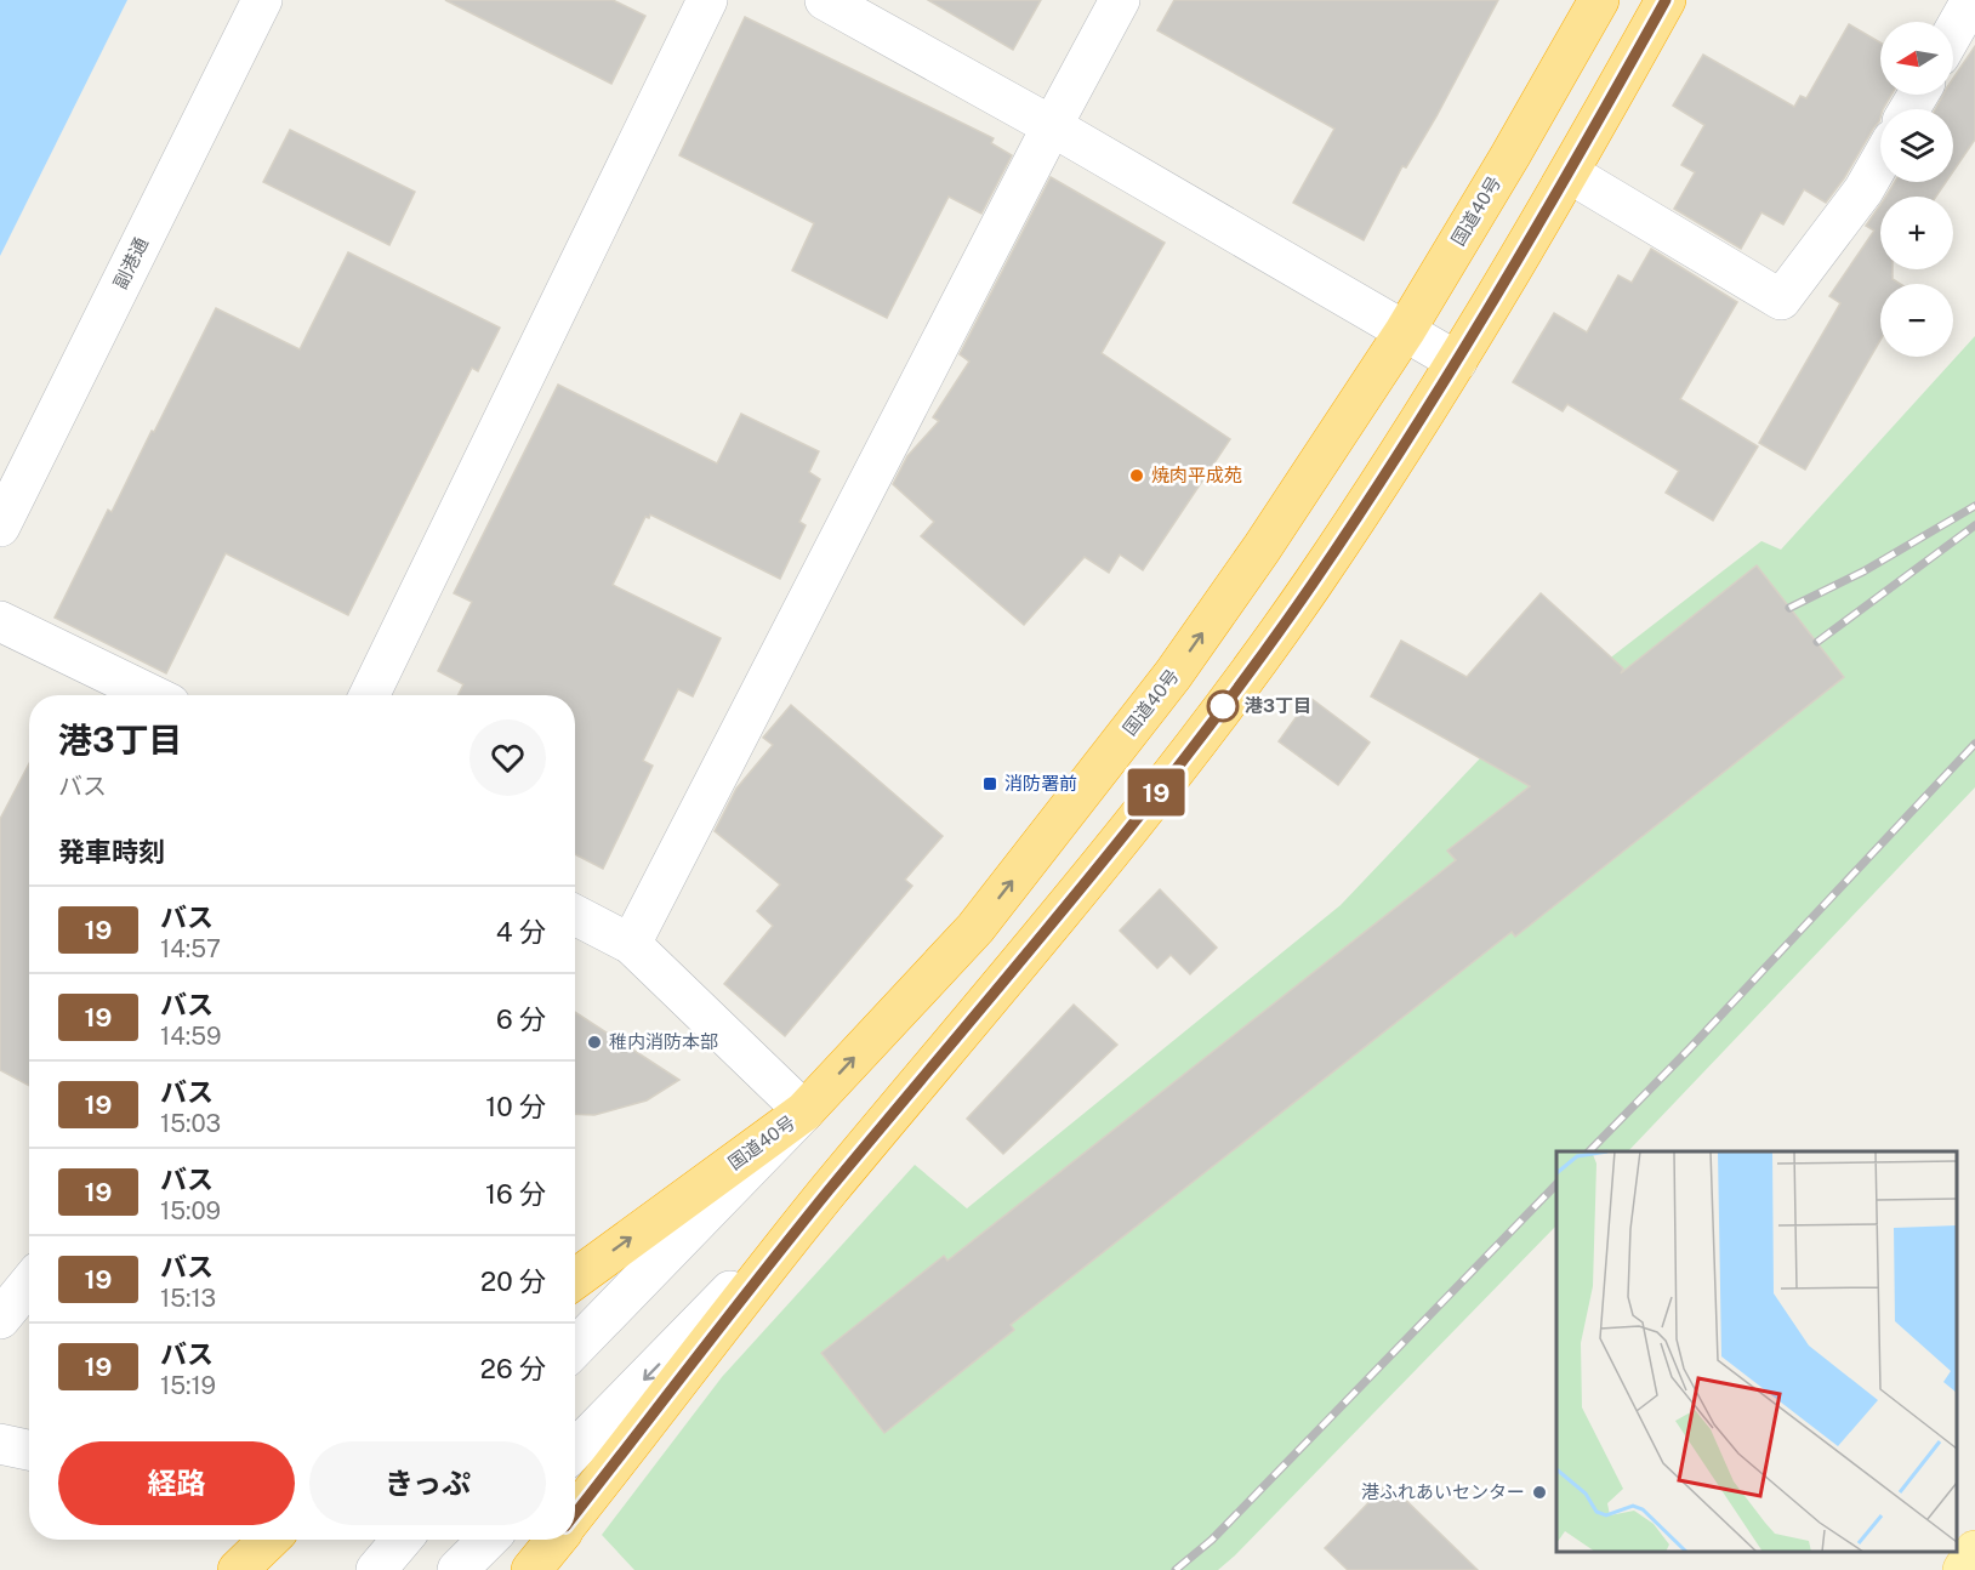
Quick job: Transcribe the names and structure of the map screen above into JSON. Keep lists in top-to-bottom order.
{
  "streets": {
    "highway": ["国道40号"],
    "street": ["副港通"]
  },
  "places": {
    "other": [
      "焼肉平成苑",
      "港3丁目",
      "稚内消防本部",
      "港ふれあいセンター"
    ],
    "transit": ["消防署前"]
  },
  "lines": ["bus line 19"],
  "north": "left",
  "page": {
    "on_map": "19",
    "map_buttons": ["+", "−"],
    "heading": [
      ["港3丁目", "バス"],
      "発車時刻"
    ],
    "list": [
      {
        "mark": "19",
        "name": "バス",
        "note": "14:57",
        "value": "4 分"
      },
      {
        "mark": "19",
        "name": "バス",
        "note": "14:59",
        "value": "6 分"
      },
      {
        "mark": "19",
        "name": "バス",
        "note": "15:03",
        "value": "10 分"
      },
      {
        "mark": "19",
        "name": "バス",
        "note": "15:09",
        "value": "16 分"
      },
      {
        "mark": "19",
        "name": "バス",
        "note": "15:13",
        "value": "20 分"
      },
      {
        "mark": "19",
        "name": "バス",
        "note": "15:19",
        "value": "26 分"
      }
    ],
    "buttons": ["経路", "きっぷ"]
  }
}
